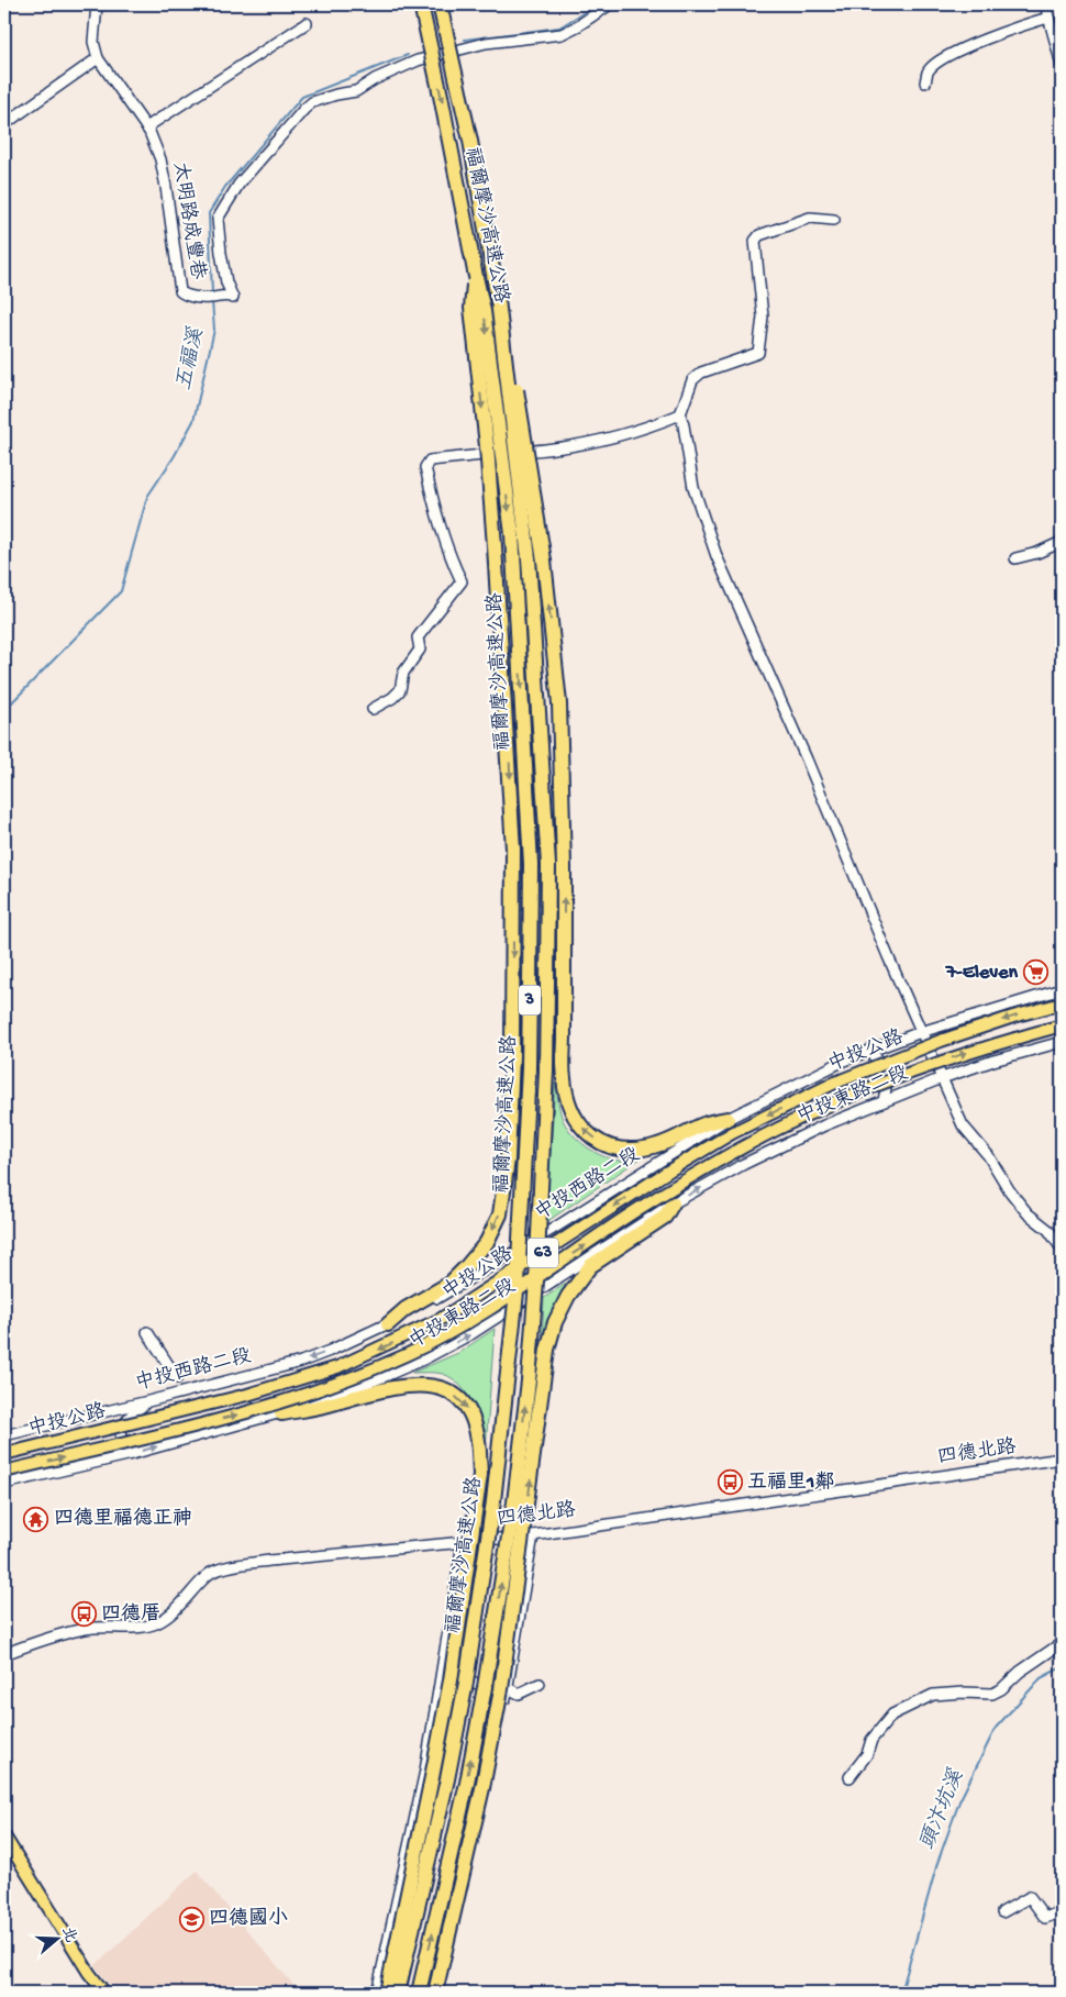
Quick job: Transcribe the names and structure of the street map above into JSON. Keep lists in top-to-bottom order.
{
  "streets": {
    "highway": ["福爾摩沙高速公路", "3"],
    "main road": ["中投公路", "63"],
    "street": [
      "太明路成豐巷",
      "中投東路二段",
      "中投西路二段",
      "四德北路"
    ]
  },
  "one_way": ["中投東路二段"],
  "water": ["五福溪", "頭汴坑溪"],
  "places": {
    "supermarket": ["7-Eleven"],
    "bus stop": ["五福里1鄰", "四德厝"],
    "temple": ["四德里福德正神"],
    "school or university": ["四德國小"]
  },
  "north": "right"
}
